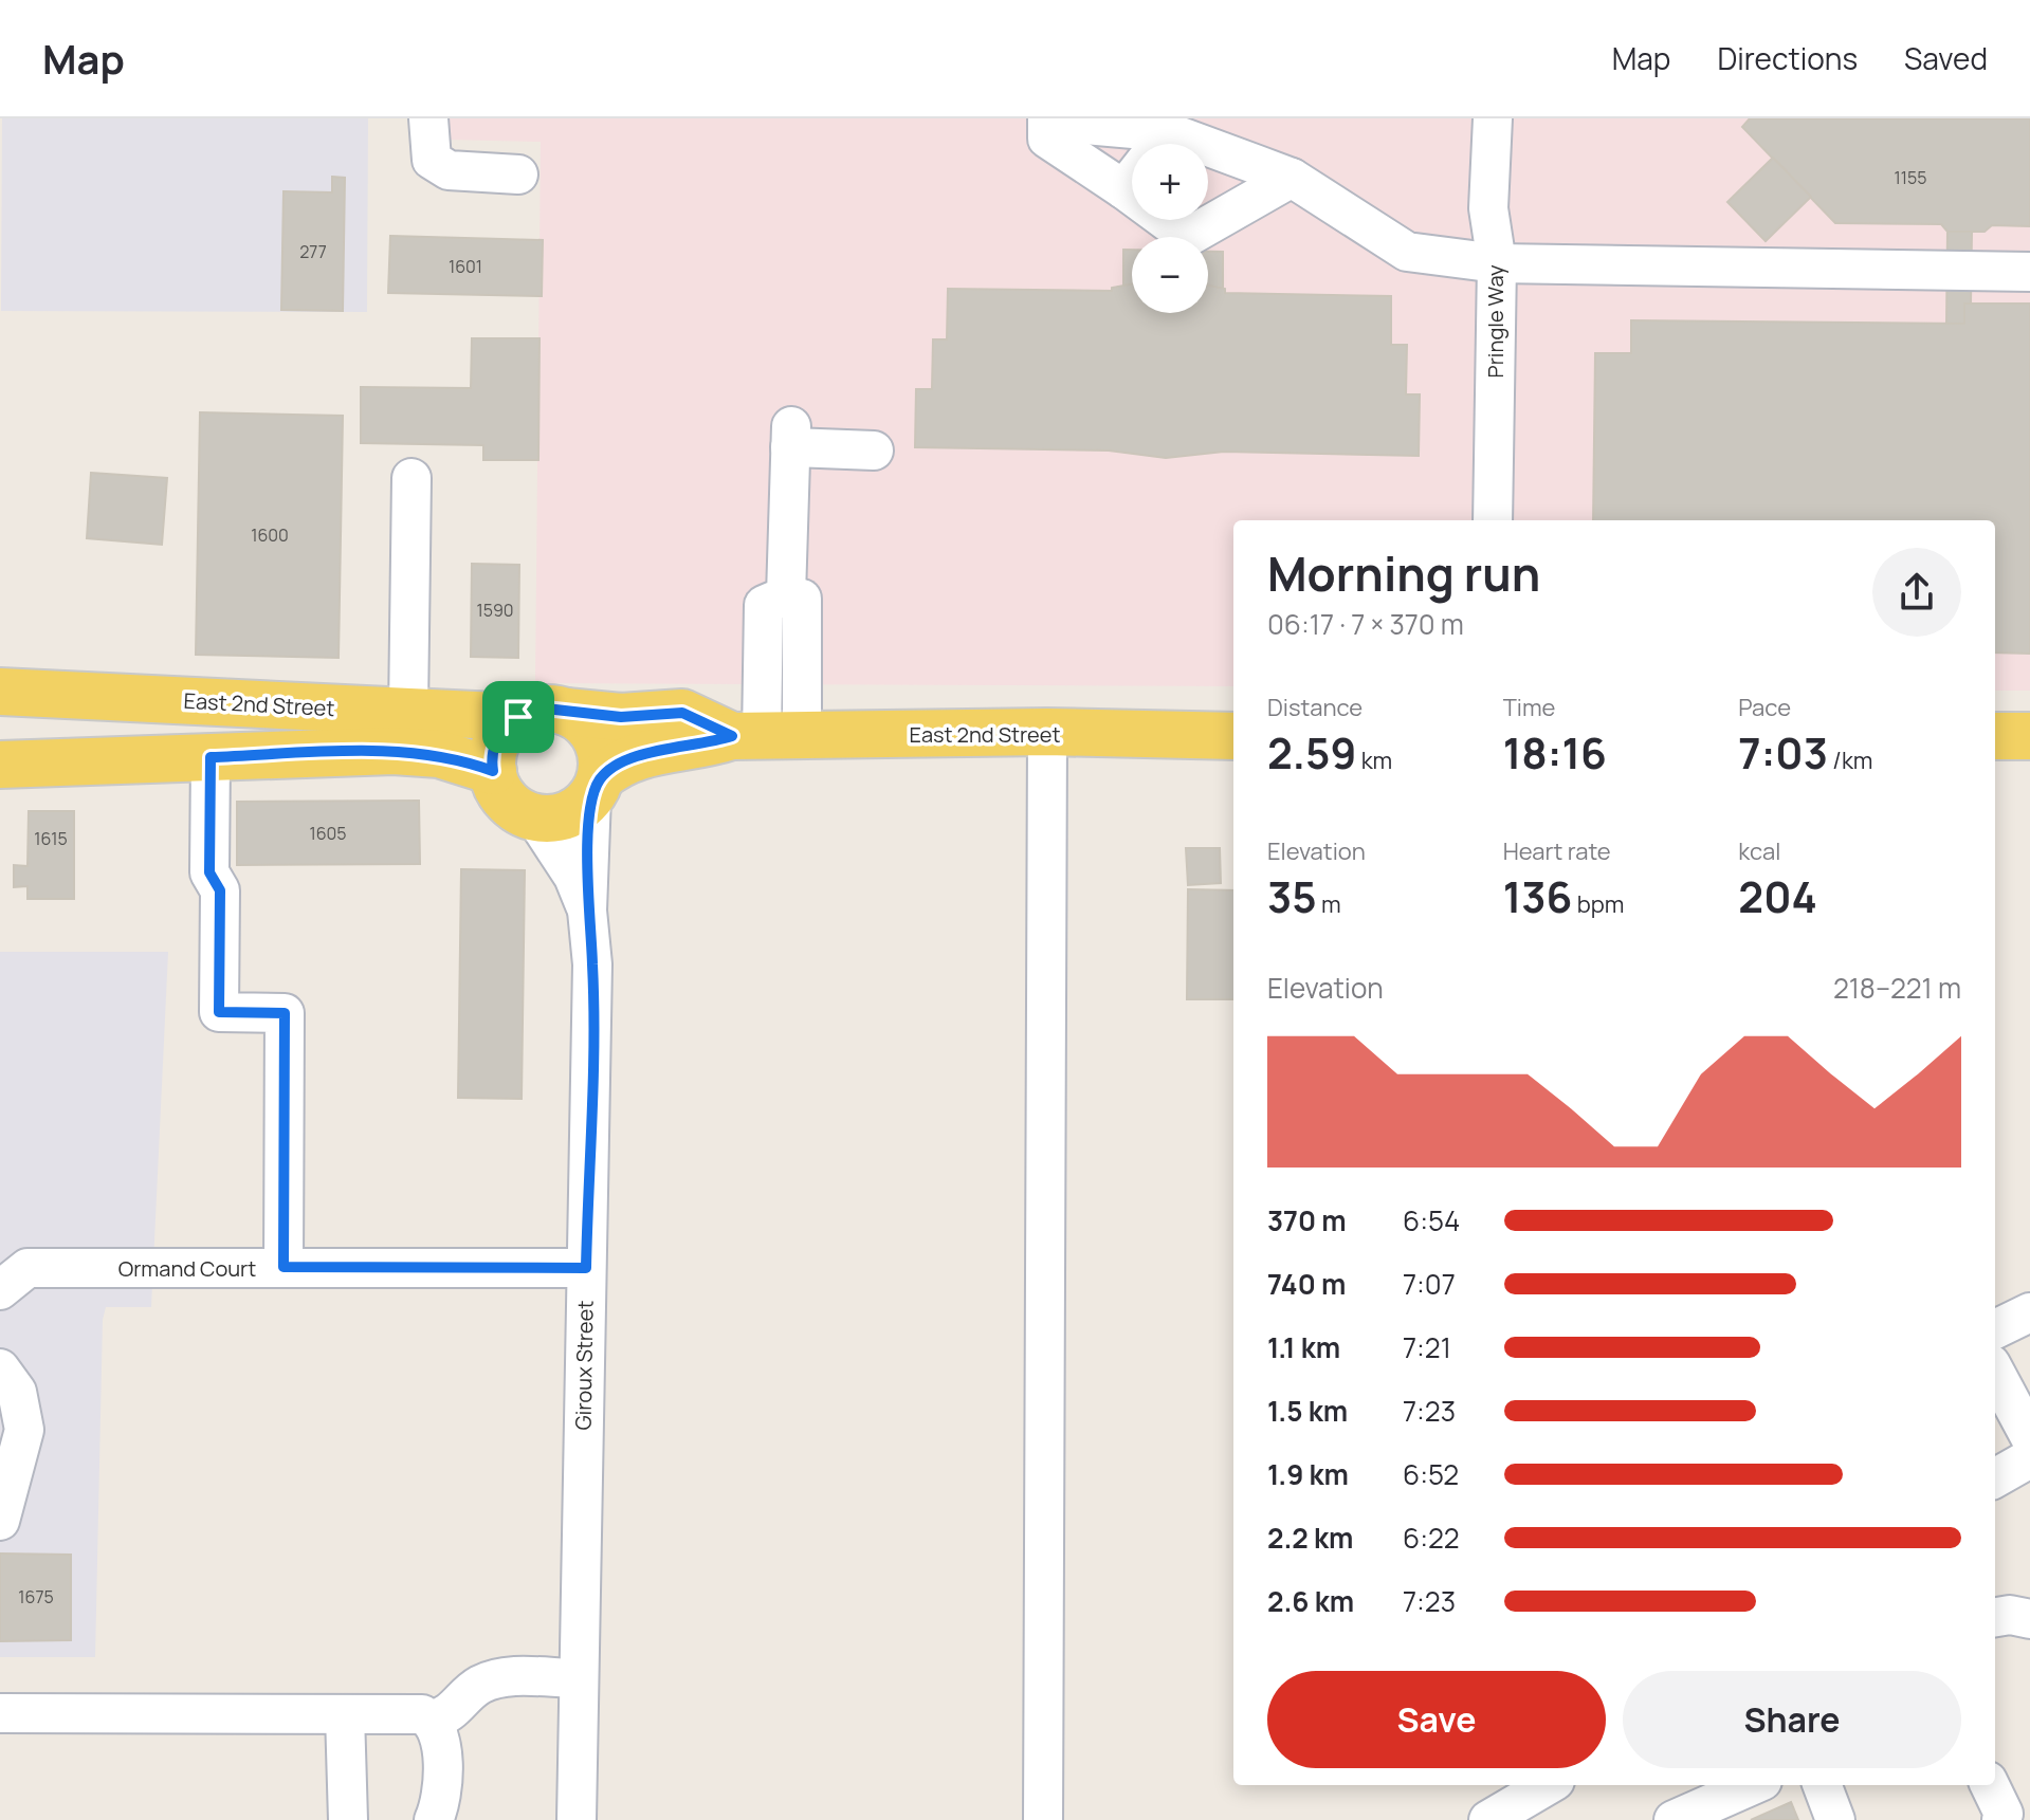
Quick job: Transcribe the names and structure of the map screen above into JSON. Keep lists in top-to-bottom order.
{
  "streets": {
    "main road": ["East 2nd Street"],
    "street": ["Pringle Way", "Ormand Court", "Giroux Street"]
  },
  "crossings": [
    ["East 2nd Street", "Giroux Street"],
    ["Ormand Court", "Giroux Street"]
  ],
  "house_numbers": [
    "1155",
    "277",
    "1601",
    "1600",
    "1590",
    "1605",
    "1615",
    "1675"
  ],
  "page": {
    "header": "Map",
    "nav": ["Map", "Directions", "Saved"],
    "map_buttons": ["+", "−"],
    "heading": ["Morning run", "06:17 · 7 × 370 m"],
    "stats": [
      ["Distance", "2.59 km"],
      ["Time", "18:16"],
      ["Pace", "7:03 /km"],
      ["Elevation", "35 m"],
      ["Heart rate", "136 bpm"],
      ["kcal", "204"]
    ],
    "chart": ["Elevation", "218–221 m"],
    "list": [
      {
        "name": "370 m",
        "note": "6:54"
      },
      {
        "name": "740 m",
        "note": "7:07"
      },
      {
        "name": "1.1 km",
        "note": "7:21"
      },
      {
        "name": "1.5 km",
        "note": "7:23"
      },
      {
        "name": "1.9 km",
        "note": "6:52"
      },
      {
        "name": "2.2 km",
        "note": "6:22"
      },
      {
        "name": "2.6 km",
        "note": "7:23"
      }
    ],
    "buttons": ["Save", "Share"]
  }
}
